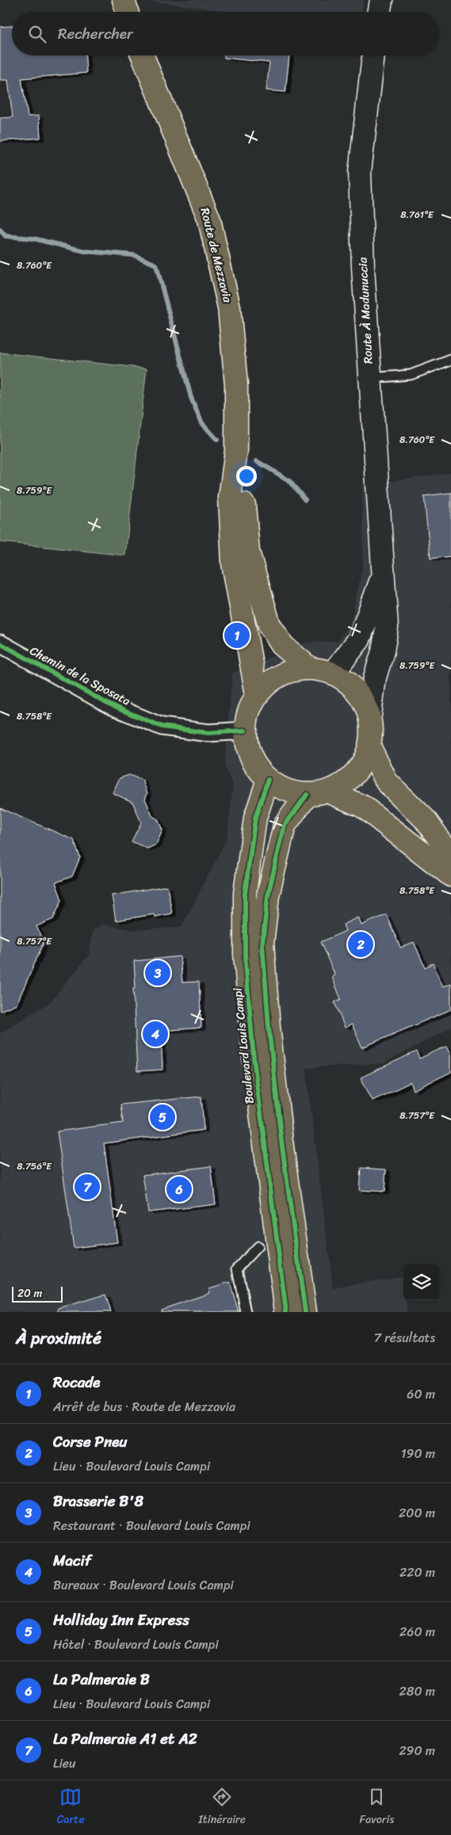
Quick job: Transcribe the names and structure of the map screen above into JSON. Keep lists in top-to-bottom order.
{
  "streets": {
    "main road": ["Route de Mezzavia", "Route À Madunuccia", "Boulevard Louis Campi"],
    "street": ["Chemin de la Sposata"]
  },
  "crossings": [
    ["Route de Mezzavia", "Route À Madunuccia"],
    ["Route de Mezzavia", "Chemin de la Sposata"],
    ["Route de Mezzavia", "Boulevard Louis Campi"],
    ["Route À Madunuccia", "Chemin de la Sposata"],
    ["Route À Madunuccia", "Boulevard Louis Campi"],
    ["Chemin de la Sposata", "Boulevard Louis Campi"]
  ],
  "scale_bar": "20 m",
  "page": {
    "search": "Rechercher",
    "pins": [
      "1",
      "2",
      "3",
      "4",
      "5",
      "7",
      "6"
    ],
    "scale": "20 m",
    "heading": ["À proximité", "7 résultats"],
    "list": [
      {
        "mark": "1",
        "name": "Rocade",
        "note": "Arrêt de bus · Route de Mezzavia",
        "value": "60 m"
      },
      {
        "mark": "2",
        "name": "Corse Pneu",
        "note": "Lieu · Boulevard Louis Campi",
        "value": "190 m"
      },
      {
        "mark": "3",
        "name": "Brasserie B'8",
        "note": "Restaurant · Boulevard Louis Campi",
        "value": "200 m"
      },
      {
        "mark": "4",
        "name": "Macif",
        "note": "Bureaux · Boulevard Louis Campi",
        "value": "220 m"
      },
      {
        "mark": "5",
        "name": "Holliday Inn Express",
        "note": "Hôtel · Boulevard Louis Campi",
        "value": "260 m"
      },
      {
        "mark": "6",
        "name": "La Palmeraie B",
        "note": "Lieu · Boulevard Louis Campi",
        "value": "280 m"
      },
      {
        "mark": "7",
        "name": "La Palmeraie A1 et A2",
        "note": "Lieu",
        "value": "290 m"
      }
    ],
    "nav": ["Carte", "Itinéraire", "Favoris"]
  },
  "coordinates": [
    "8.761°E",
    "8.760°E",
    "8.759°E",
    "8.758°E",
    "8.757°E",
    "8.756°E"
  ]
}
